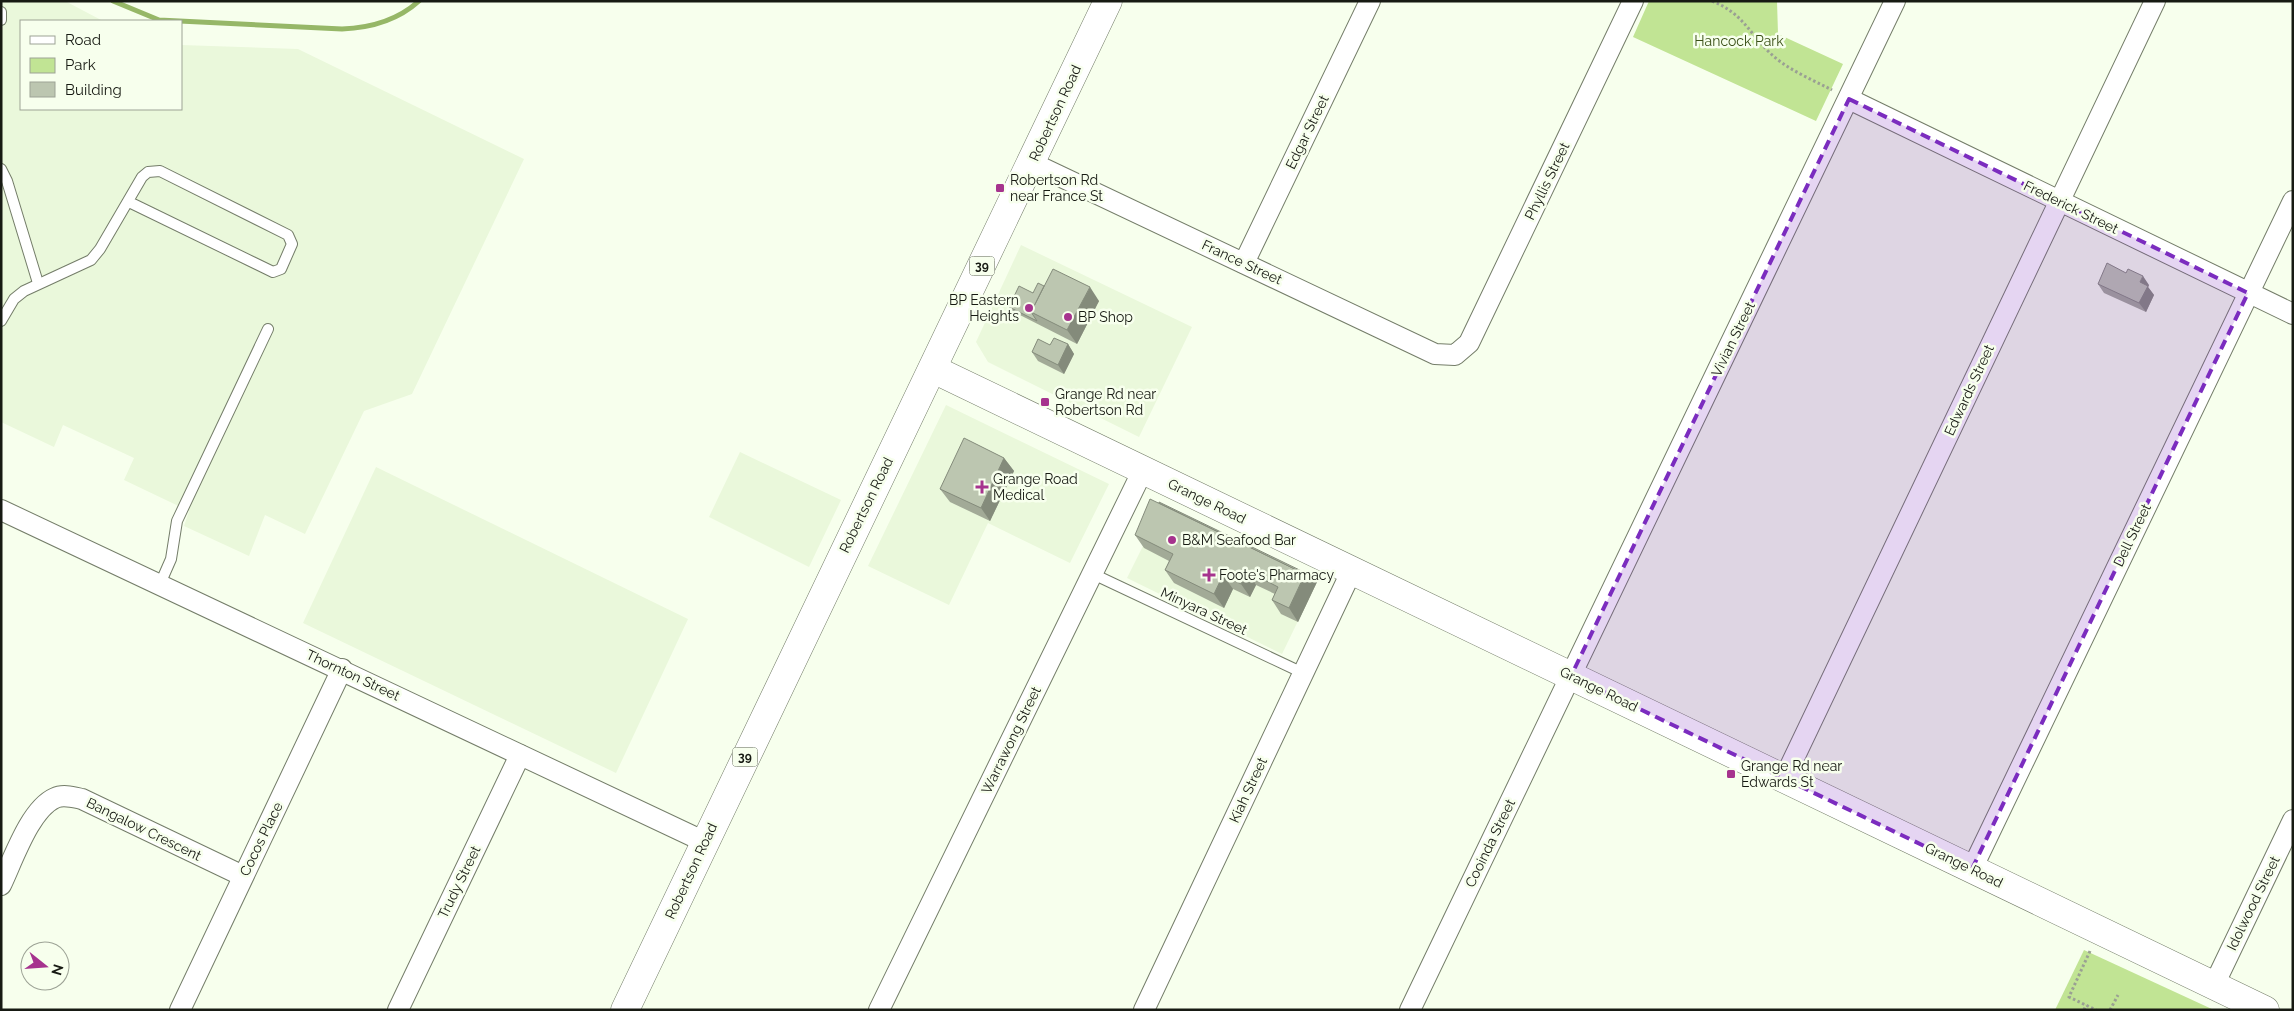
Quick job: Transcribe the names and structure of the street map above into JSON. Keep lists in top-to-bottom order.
{
  "streets": {
    "main road": ["Robertson Road", "39", "Grange Road"],
    "street": [
      "Edgar Street",
      "Phyllis Street",
      "Frederick Street",
      "France Street",
      "Vivian Street",
      "Edwards Street",
      "Dell Street",
      "Thornton Street",
      "Warrawong Street",
      "Kiah Street",
      "Bangalow Crescent",
      "Cocos Place",
      "Cooinda Street",
      "Trudy Street",
      "Idolwood Street"
    ],
    "lane": ["Minyara Street"]
  },
  "crossings": [
    ["Robertson Road", "France Street"],
    ["Robertson Road", "Grange Road"],
    ["Robertson Road", "Thornton Street"],
    ["Edgar Street", "France Street"],
    ["Phyllis Street", "France Street"],
    ["Frederick Street", "Vivian Street"],
    ["Frederick Street", "Edwards Street"],
    ["Frederick Street", "Dell Street"],
    ["Vivian Street", "Grange Road"],
    ["Vivian Street", "Cooinda Street"],
    ["Edwards Street", "Grange Road"],
    ["Grange Road", "Dell Street"],
    ["Grange Road", "Warrawong Street"],
    ["Grange Road", "Kiah Street"],
    ["Grange Road", "Cooinda Street"],
    ["Grange Road", "Idolwood Street"],
    ["Minyara Street", "Warrawong Street"],
    ["Minyara Street", "Kiah Street"],
    ["Thornton Street", "Cocos Place"],
    ["Thornton Street", "Trudy Street"],
    ["Bangalow Crescent", "Cocos Place"]
  ],
  "parks": ["Hancock Park"],
  "places": {
    "transit": ["Robertson Rd near France St", "Grange Rd near Robertson Rd", "Grange Rd near Edwards St"],
    "other": ["BP Eastern Heights", "BP Shop", "B&M Seafood Bar"],
    "health": ["Grange Road Medical", "Foote's Pharmacy"]
  },
  "legend": ["Road", "Park", "Building"],
  "north": "right"
}
